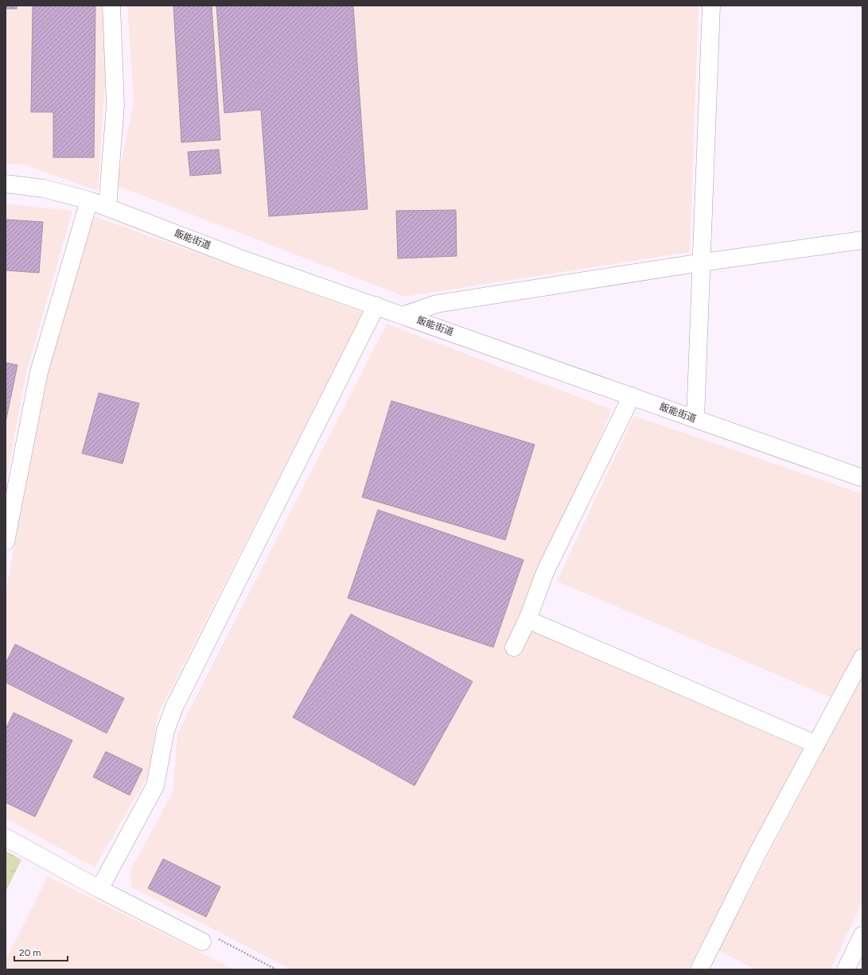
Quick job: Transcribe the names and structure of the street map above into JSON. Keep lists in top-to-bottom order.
{
  "streets": {
    "street": ["飯能街道"]
  },
  "scale_bar": "20 m"
}
